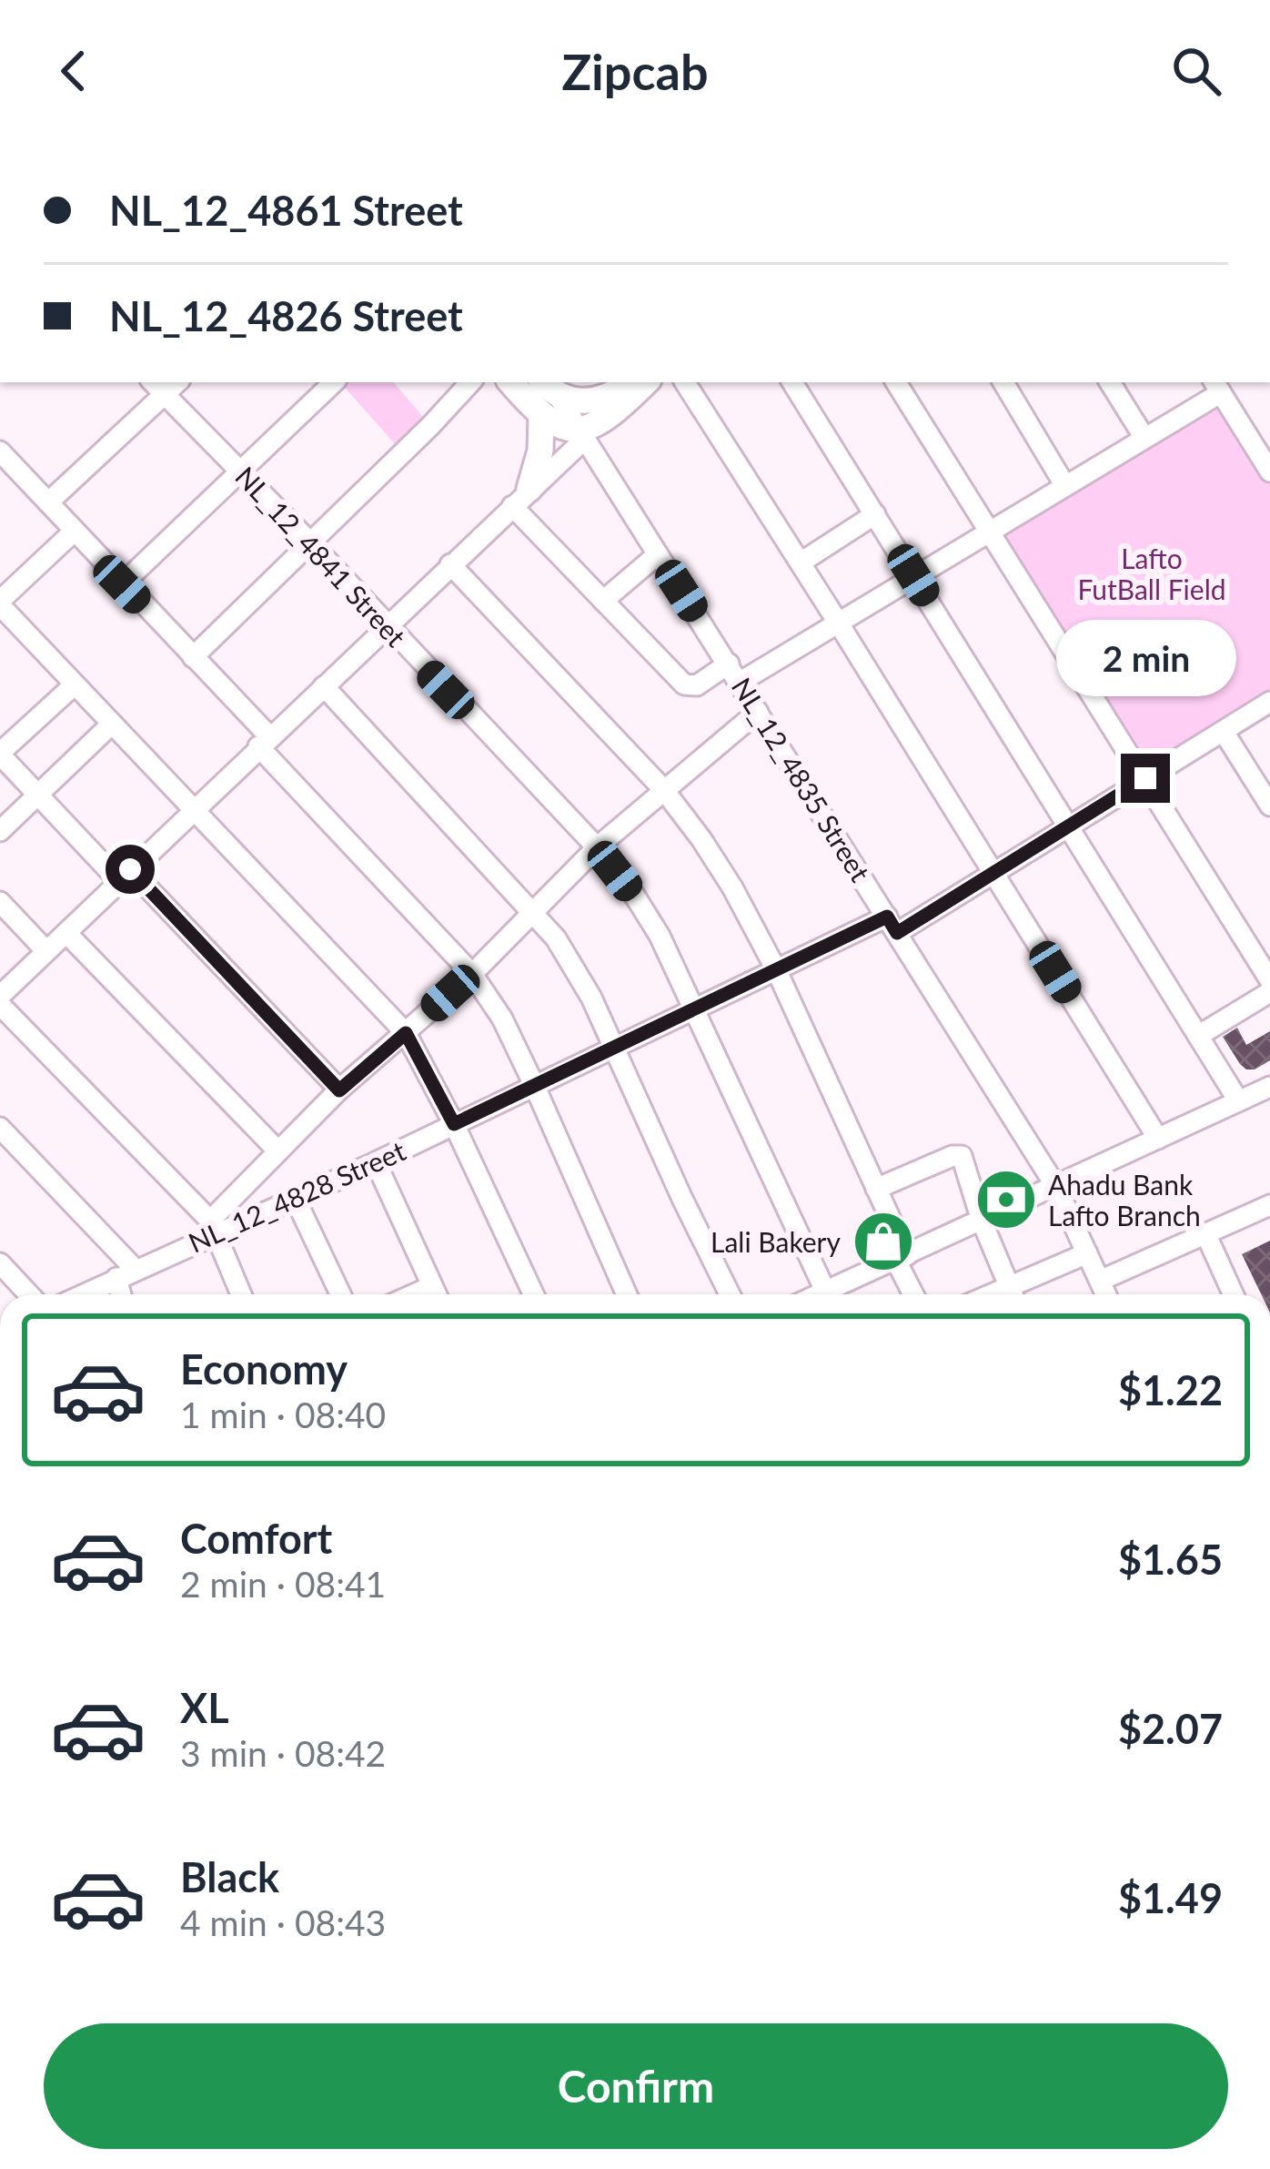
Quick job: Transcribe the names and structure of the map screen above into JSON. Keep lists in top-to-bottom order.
{
  "streets": {
    "street": ["NL_12_4841 Street", "NL_12_4835 Street", "NL_12_4828 Street"]
  },
  "crossings": [
    ["NL_12_4841 Street", "NL_12_4828 Street"],
    ["NL_12_4835 Street", "NL_12_4828 Street"]
  ],
  "parks": ["Lafto FutBall Field"],
  "places": {
    "bank": ["Ahadu Bank Lafto Branch"],
    "shop": ["Lali Bakery"]
  },
  "page": {
    "header": "Zipcab",
    "banner": ["NL_12_4861 Street", "NL_12_4826 Street"],
    "bubble": "2 min",
    "list": [
      {
        "name": "Economy",
        "note": "1 min · 08:40",
        "value": "$1.22"
      },
      {
        "name": "Comfort",
        "note": "2 min · 08:41",
        "value": "$1.65"
      },
      {
        "name": "XL",
        "note": "3 min · 08:42",
        "value": "$2.07"
      },
      {
        "name": "Black",
        "note": "4 min · 08:43",
        "value": "$1.49"
      }
    ],
    "buttons": "Confirm"
  }
}
